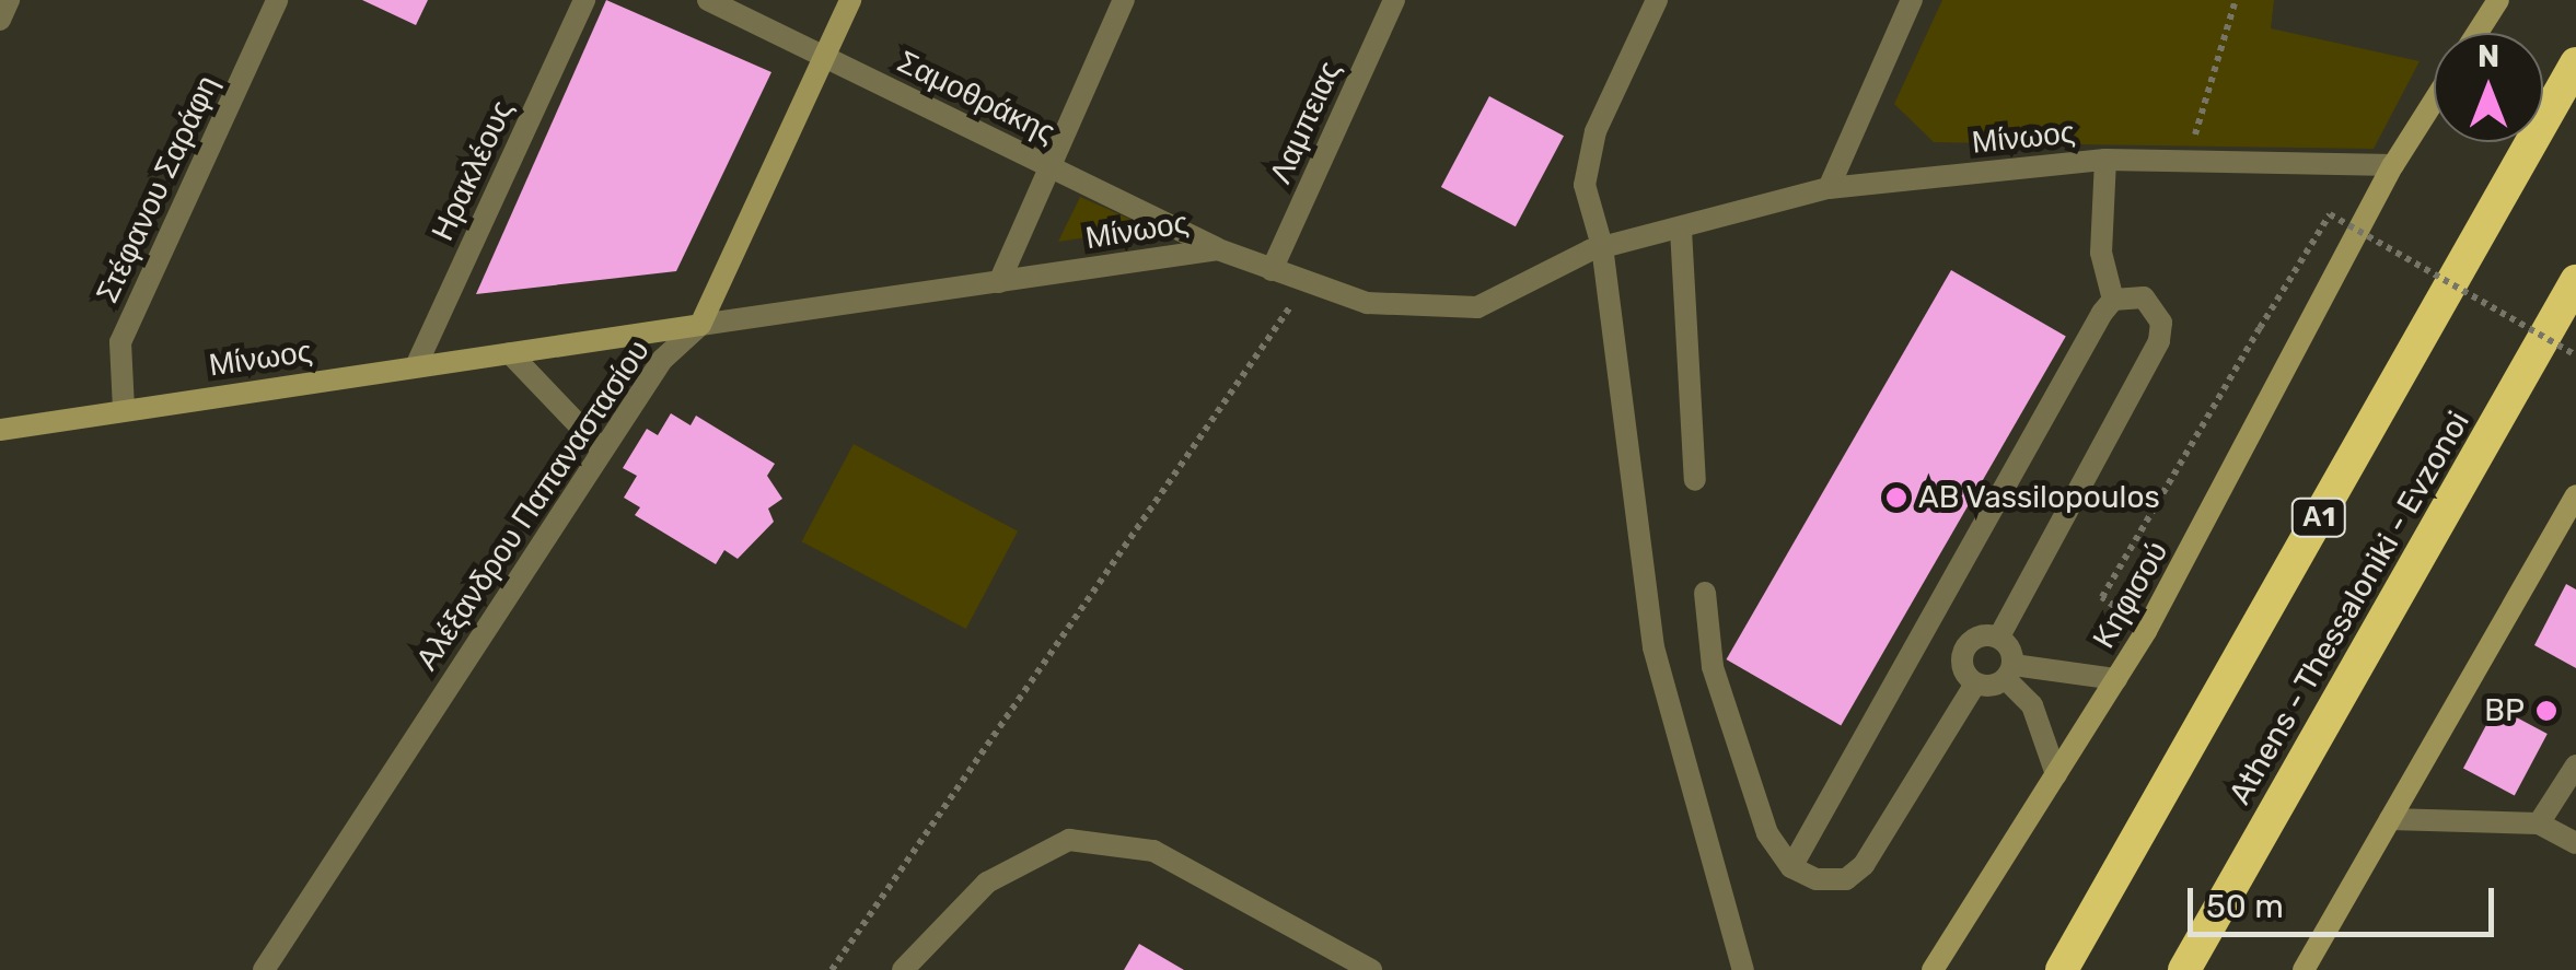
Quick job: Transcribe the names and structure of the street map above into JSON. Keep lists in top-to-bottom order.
{
  "streets": {
    "highway": ["Α1", "Athens - Thessaloniki - Evzonoi"],
    "main road": ["Μίνωος", "Αλέξανδρου Παπαναστασίου", "Κηφισού"],
    "street": [
      "Σαμοθράκης",
      "Λαμπειας",
      "Ηρακλέους",
      "Στέφανου Σαράφη"
    ]
  },
  "crossings": [
    ["Σαμοθράκης", "Μίνωος"],
    ["Σαμοθράκης", "Αλέξανδρου Παπαναστασίου"],
    ["Λαμπειας", "Μίνωος"],
    ["Μίνωος", "Ηρακλέους"],
    ["Μίνωος", "Στέφανου Σαράφη"],
    ["Μίνωος", "Αλέξανδρου Παπαναστασίου"],
    ["Μίνωος", "Κηφισού"]
  ],
  "places": ["AB Vassilopoulos", "BP"],
  "scale_bar": "50 m",
  "north": "top"
}
